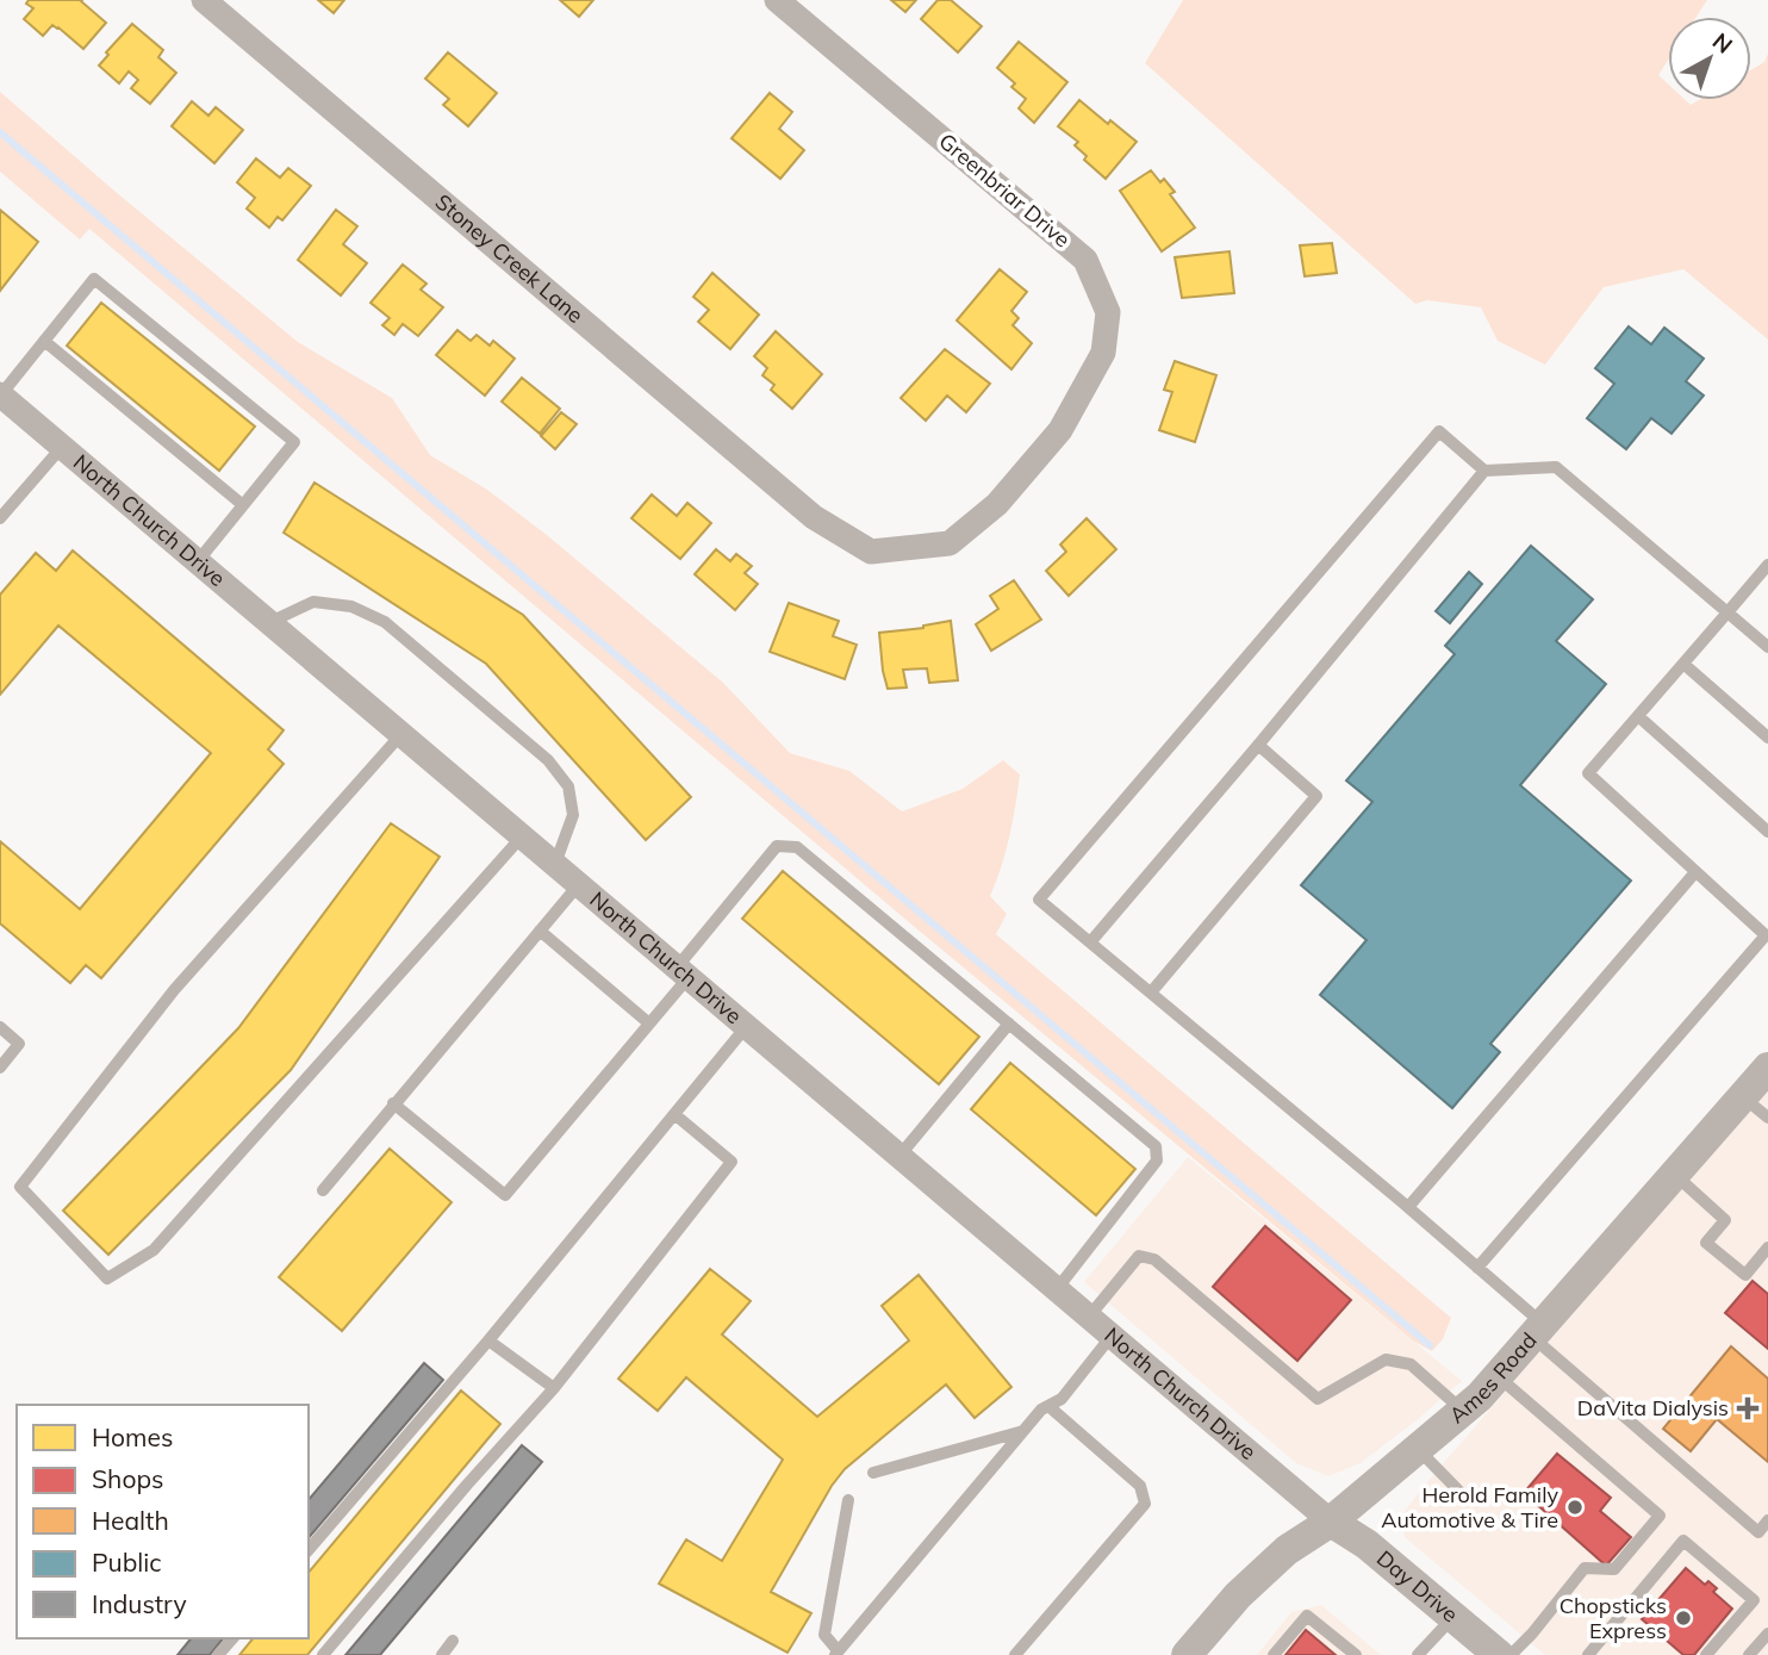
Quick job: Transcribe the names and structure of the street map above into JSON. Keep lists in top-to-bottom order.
{
  "streets": {
    "street": [
      "Greenbriar Drive",
      "Stoney Creek Lane",
      "North Church Drive",
      "Ames Road",
      "Day Drive"
    ]
  },
  "crossings": [
    ["Greenbriar Drive", "Stoney Creek Lane"],
    ["North Church Drive", "Ames Road"],
    ["North Church Drive", "Day Drive"],
    ["Ames Road", "Day Drive"]
  ],
  "places": {
    "health": ["DaVita Dialysis"],
    "other": ["Herold Family Automotive & Tire", "Chopsticks Express"]
  },
  "legend": [
    "Homes",
    "Shops",
    "Health",
    "Public",
    "Industry"
  ],
  "north": "top right"
}
